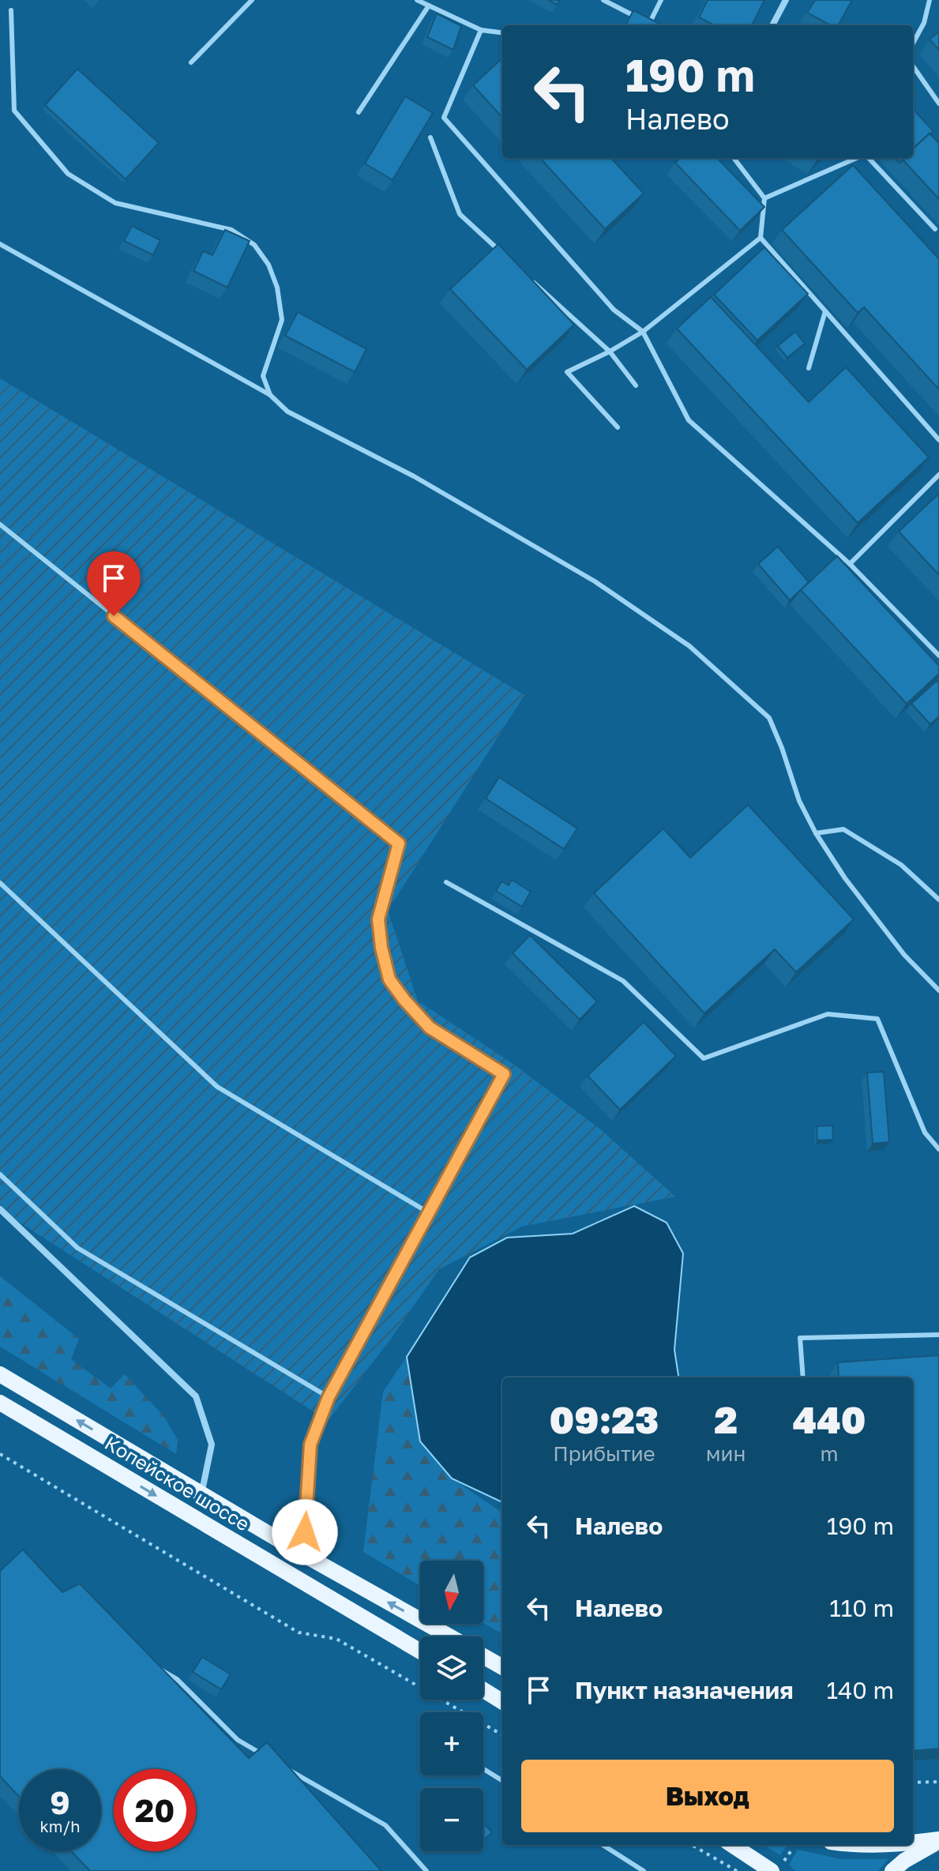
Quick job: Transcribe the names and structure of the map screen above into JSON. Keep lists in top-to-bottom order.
{
  "streets": {
    "main road": ["Копейское шоссе"]
  },
  "north": "bottom",
  "page": {
    "turn": ["190 m", "Налево"],
    "eta": [
      "09:23",
      "Прибытие",
      "2",
      "мин",
      "440",
      "m"
    ],
    "list": [
      {
        "name": "Налево",
        "value": "190 m"
      },
      {
        "name": "Налево",
        "value": "110 m"
      },
      {
        "name": "Пункт назначения",
        "value": "140 m"
      }
    ],
    "map_buttons": ["+", "−"],
    "buttons": "Выход",
    "speed": "9 km/h",
    "limit": "20"
  }
}
